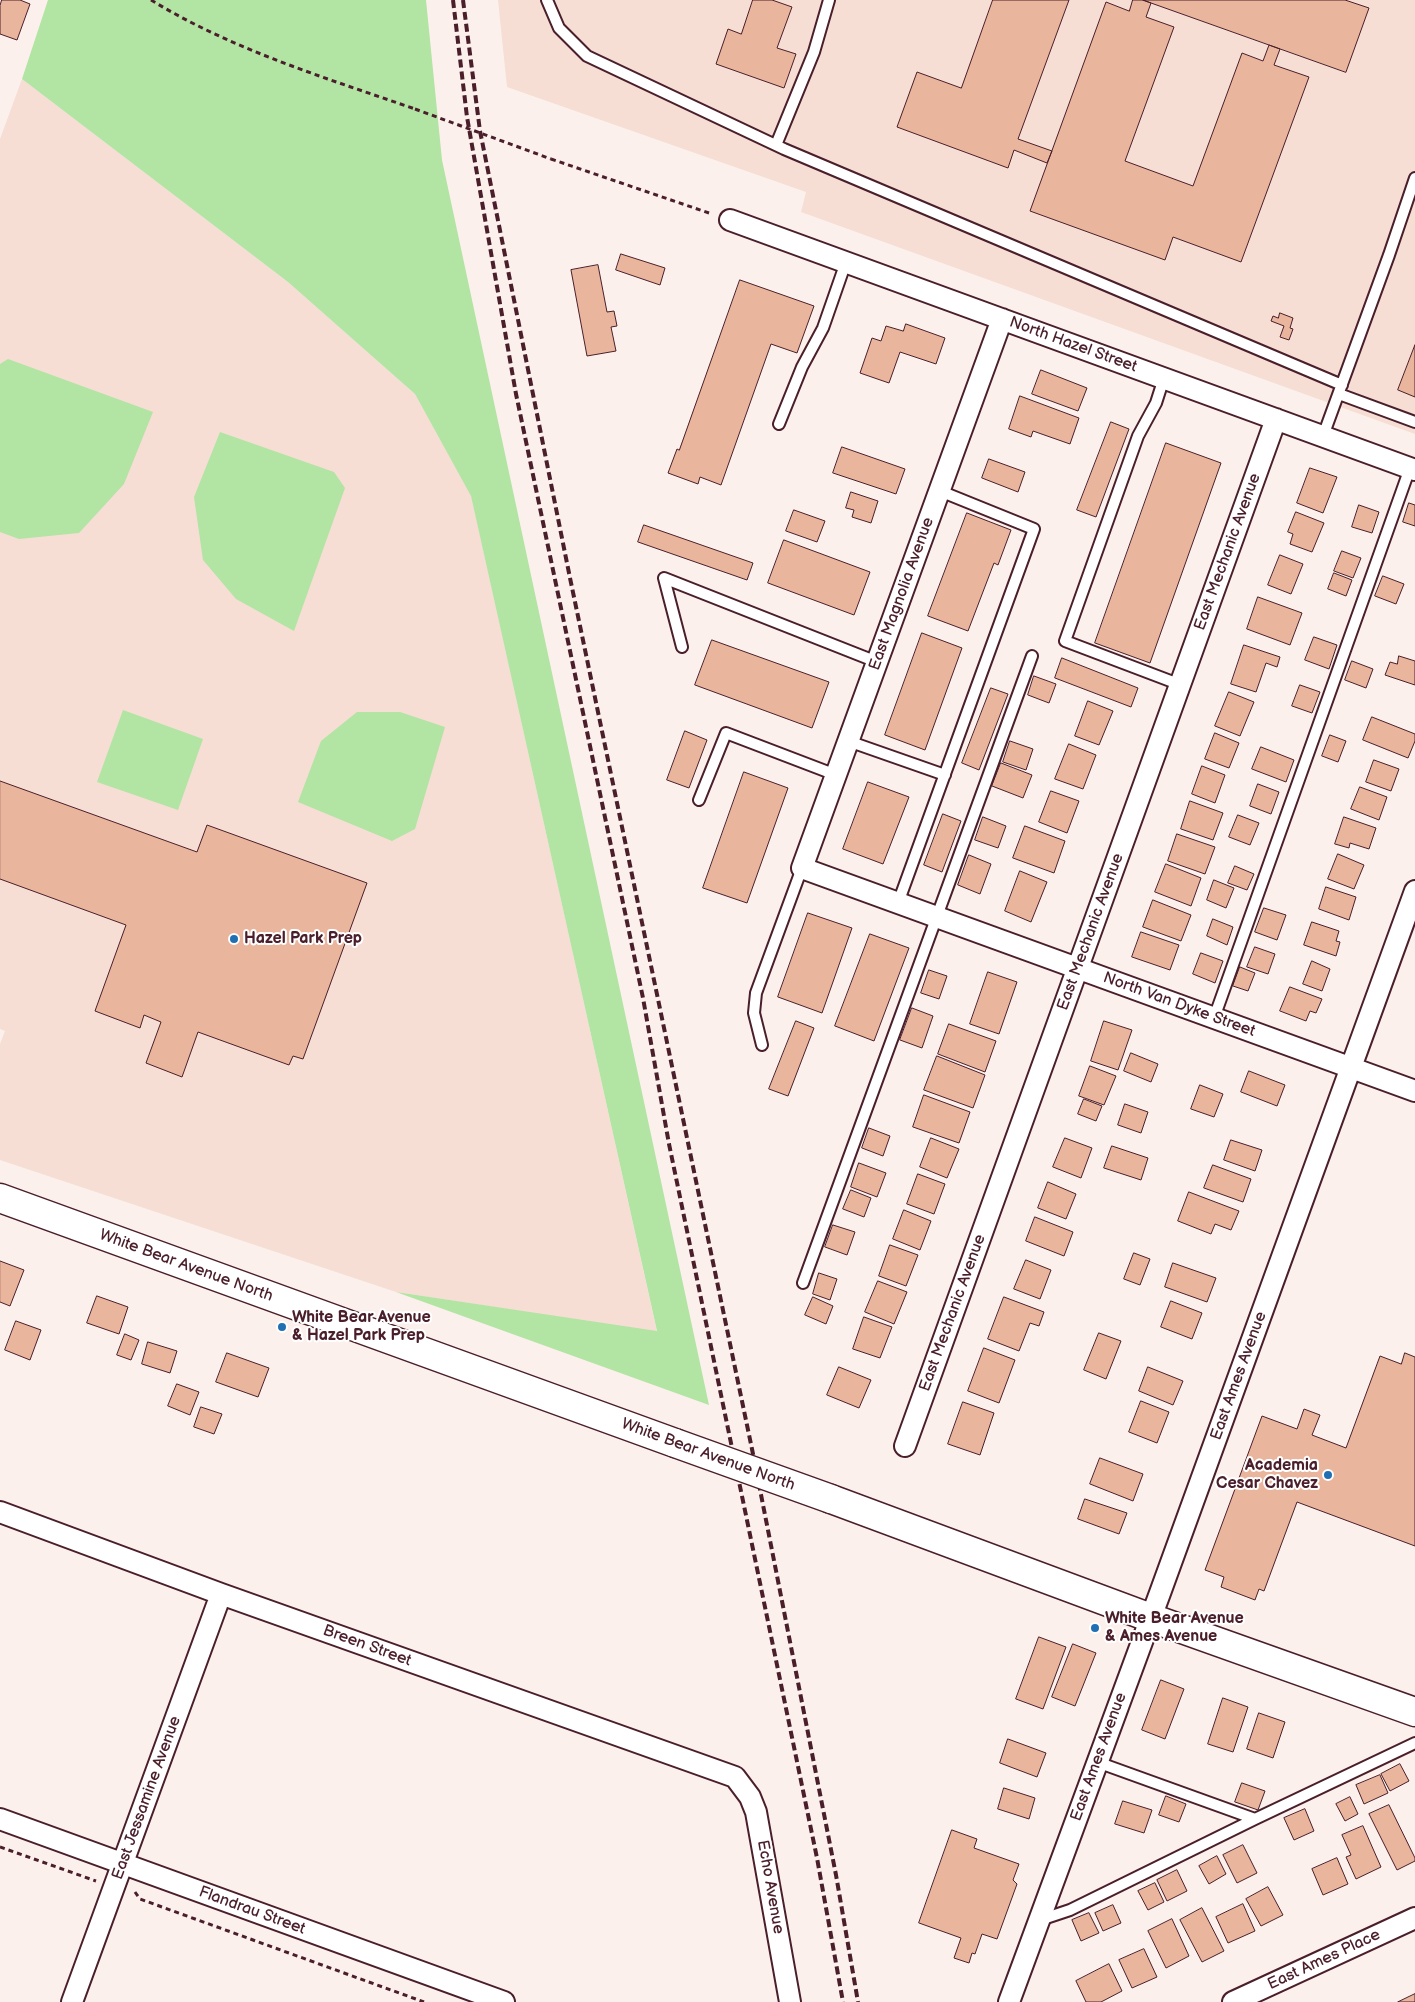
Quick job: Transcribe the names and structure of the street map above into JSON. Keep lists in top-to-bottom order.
{
  "streets": {
    "main road": ["White Bear Avenue North"],
    "street": [
      "North Hazel Street",
      "East Mechanic Avenue",
      "East Magnolia Avenue",
      "North Van Dyke Street",
      "East Ames Avenue",
      "Breen Street",
      "East Jessamine Avenue",
      "Echo Avenue",
      "Flandrau Street",
      "East Ames Place"
    ]
  },
  "crossings": [
    ["North Hazel Street", "East Mechanic Avenue"],
    ["North Hazel Street", "East Magnolia Avenue"],
    ["East Mechanic Avenue", "North Van Dyke Street"],
    ["East Magnolia Avenue", "North Van Dyke Street"],
    ["North Van Dyke Street", "East Ames Avenue"],
    ["White Bear Avenue North", "East Ames Avenue"],
    ["Breen Street", "East Jessamine Avenue"],
    ["Breen Street", "Echo Avenue"],
    ["East Jessamine Avenue", "Flandrau Street"]
  ],
  "places": [
    "Hazel Park Prep",
    "White Bear Avenue & Hazel Park Prep",
    "Academia Cesar Chavez",
    "White Bear Avenue & Ames Avenue"
  ]
}
